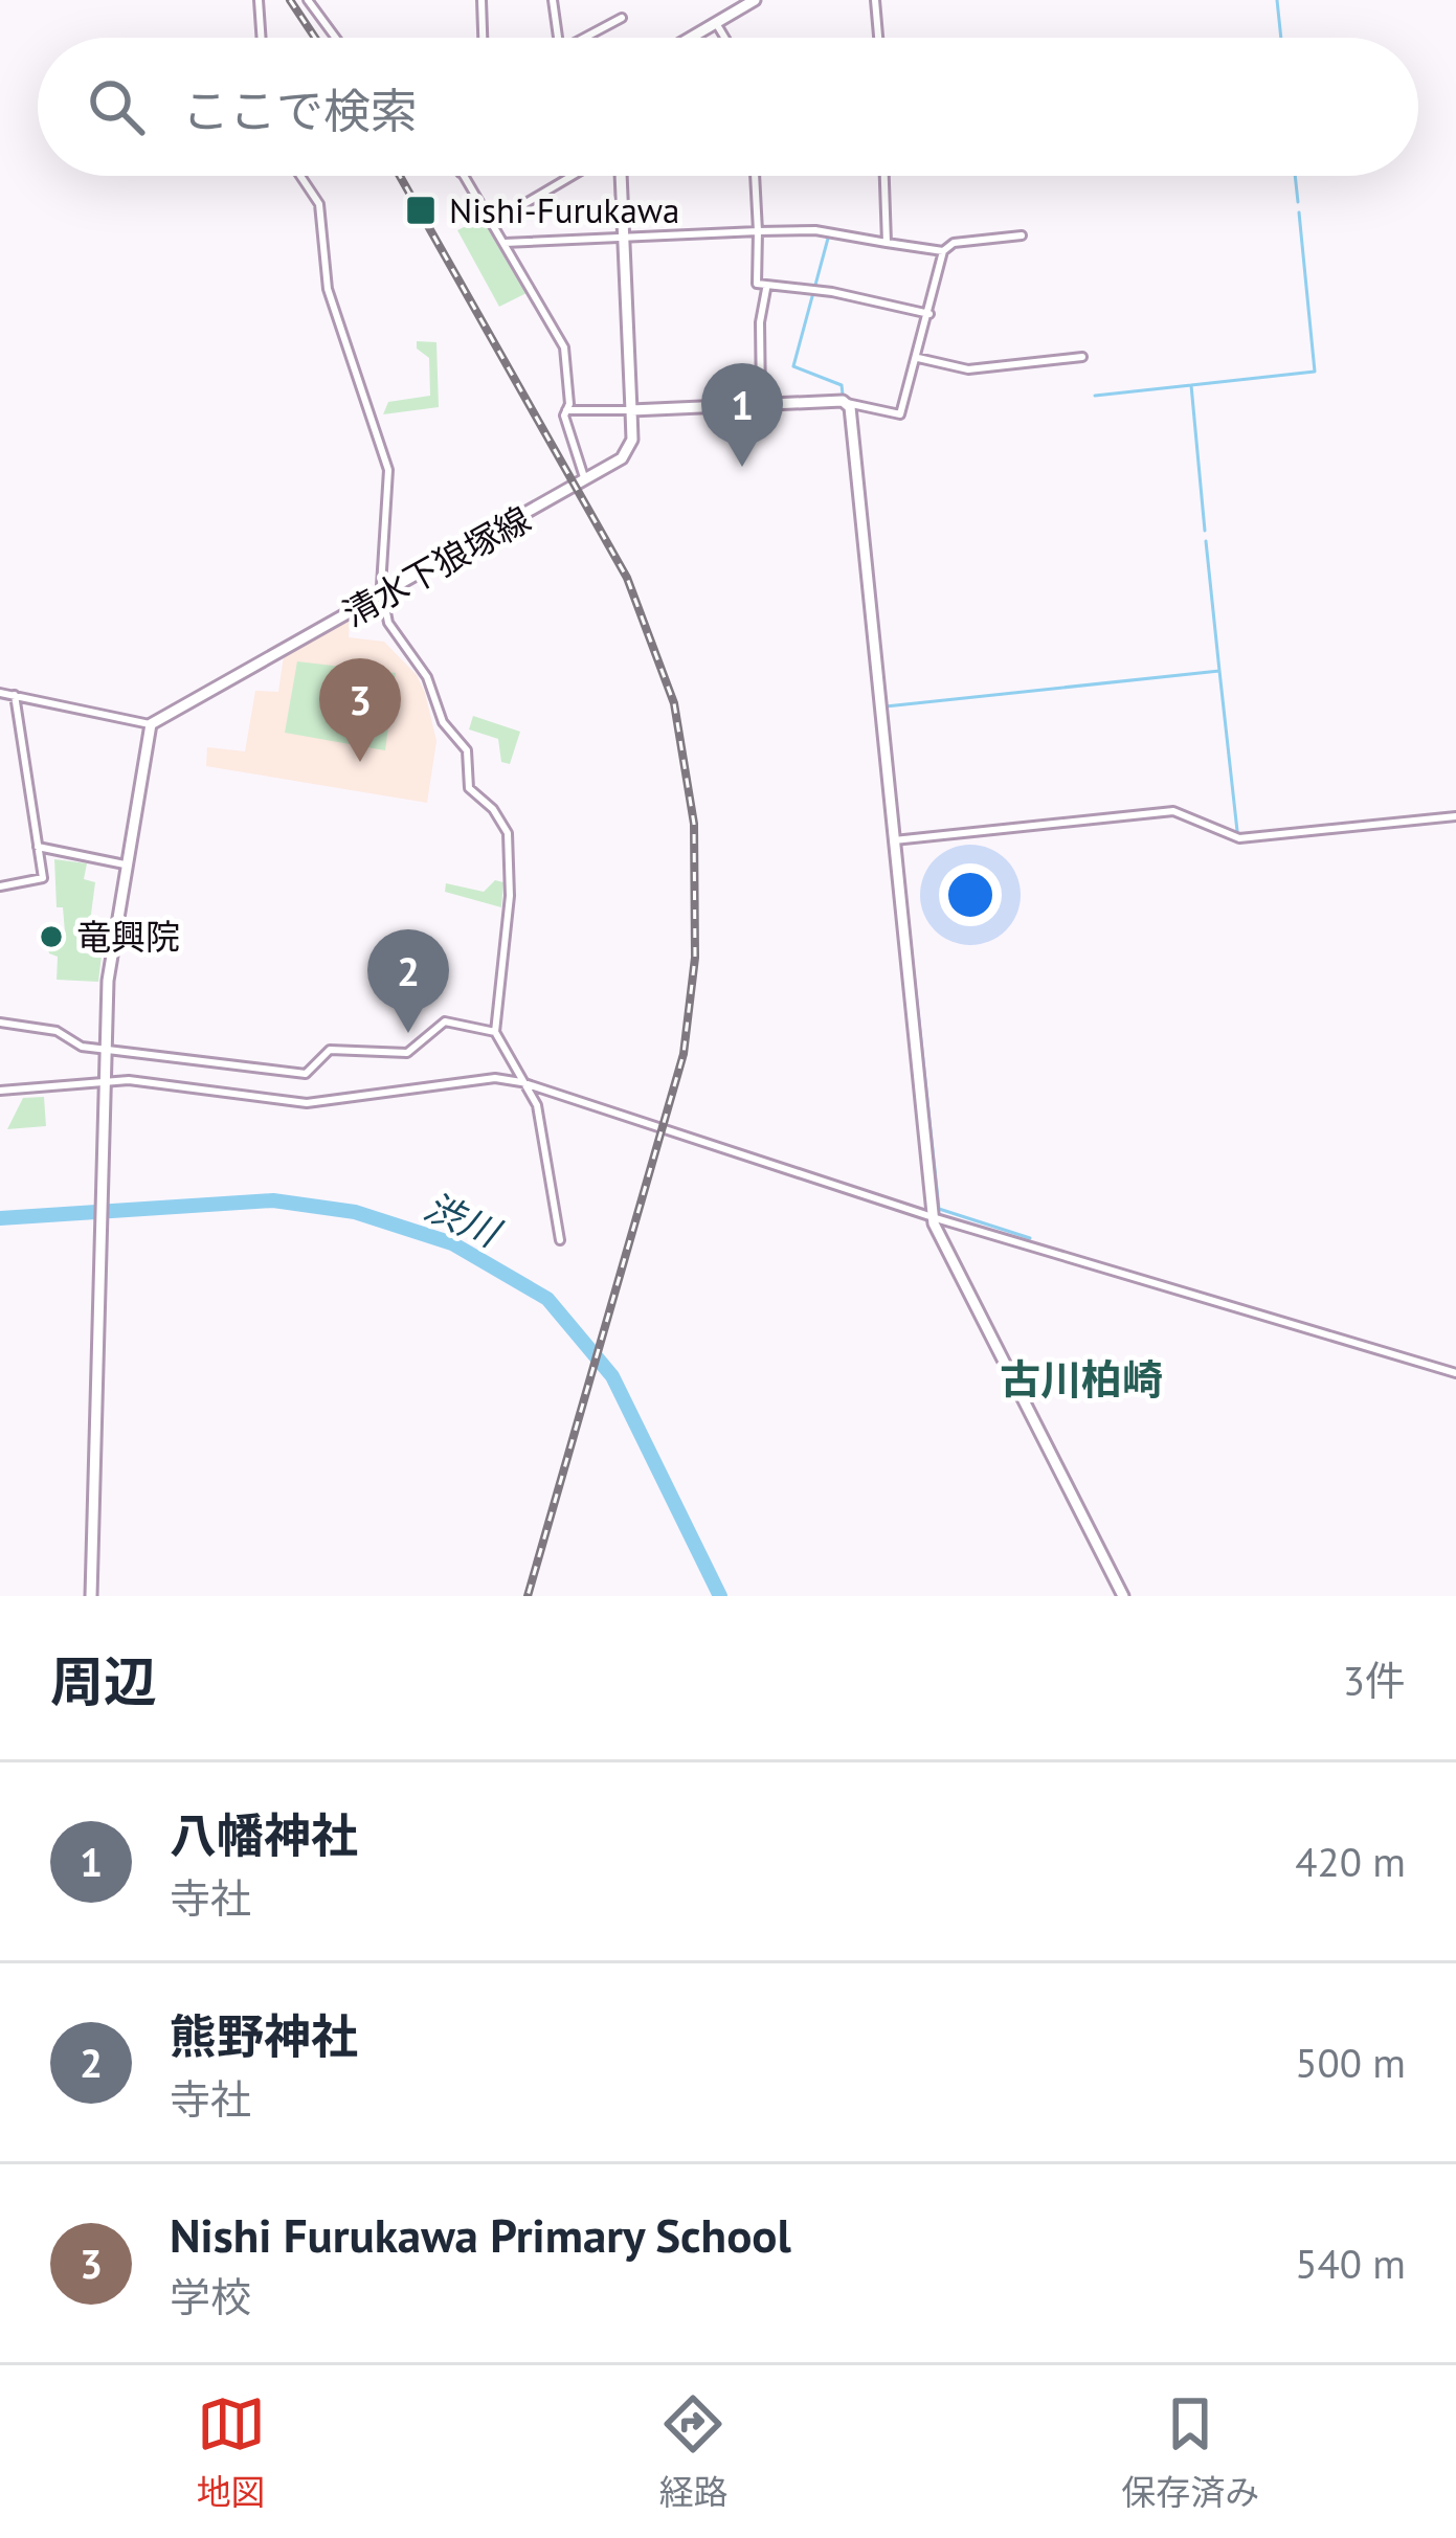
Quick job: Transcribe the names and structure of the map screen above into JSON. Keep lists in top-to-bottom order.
{
  "streets": {
    "main road": ["清水下狼塚線"]
  },
  "districts": ["古川柏崎"],
  "water": ["渋川"],
  "places": {
    "transit": ["Nishi-Furukawa"],
    "other": ["竜興院"]
  },
  "page": {
    "search": "ここで検索",
    "pins": ["1", "3", "2"],
    "heading": ["周辺", "3件"],
    "list": [
      {
        "mark": "1",
        "name": "八幡神社",
        "note": "寺社",
        "value": "420 m"
      },
      {
        "mark": "2",
        "name": "熊野神社",
        "note": "寺社",
        "value": "500 m"
      },
      {
        "mark": "3",
        "name": "Nishi Furukawa Primary School",
        "note": "学校",
        "value": "540 m"
      }
    ],
    "nav": ["地図", "経路", "保存済み"]
  }
}
